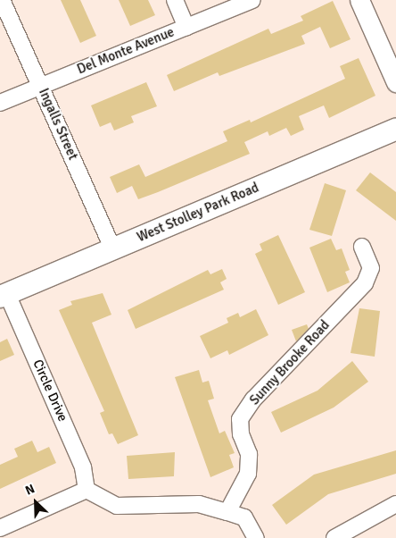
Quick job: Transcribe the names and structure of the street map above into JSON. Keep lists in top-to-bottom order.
{
  "streets": {
    "main road": ["West Stolley Park Road"],
    "street": [
      "Del Monte Avenue",
      "Ingalls Street",
      "Sunny Brooke Road",
      "Circle Drive"
    ]
  },
  "crossings": [
    ["Del Monte Avenue", "Ingalls Street"],
    ["Ingalls Street", "West Stolley Park Road"],
    ["West Stolley Park Road", "Circle Drive"]
  ],
  "north": "top left"
}
